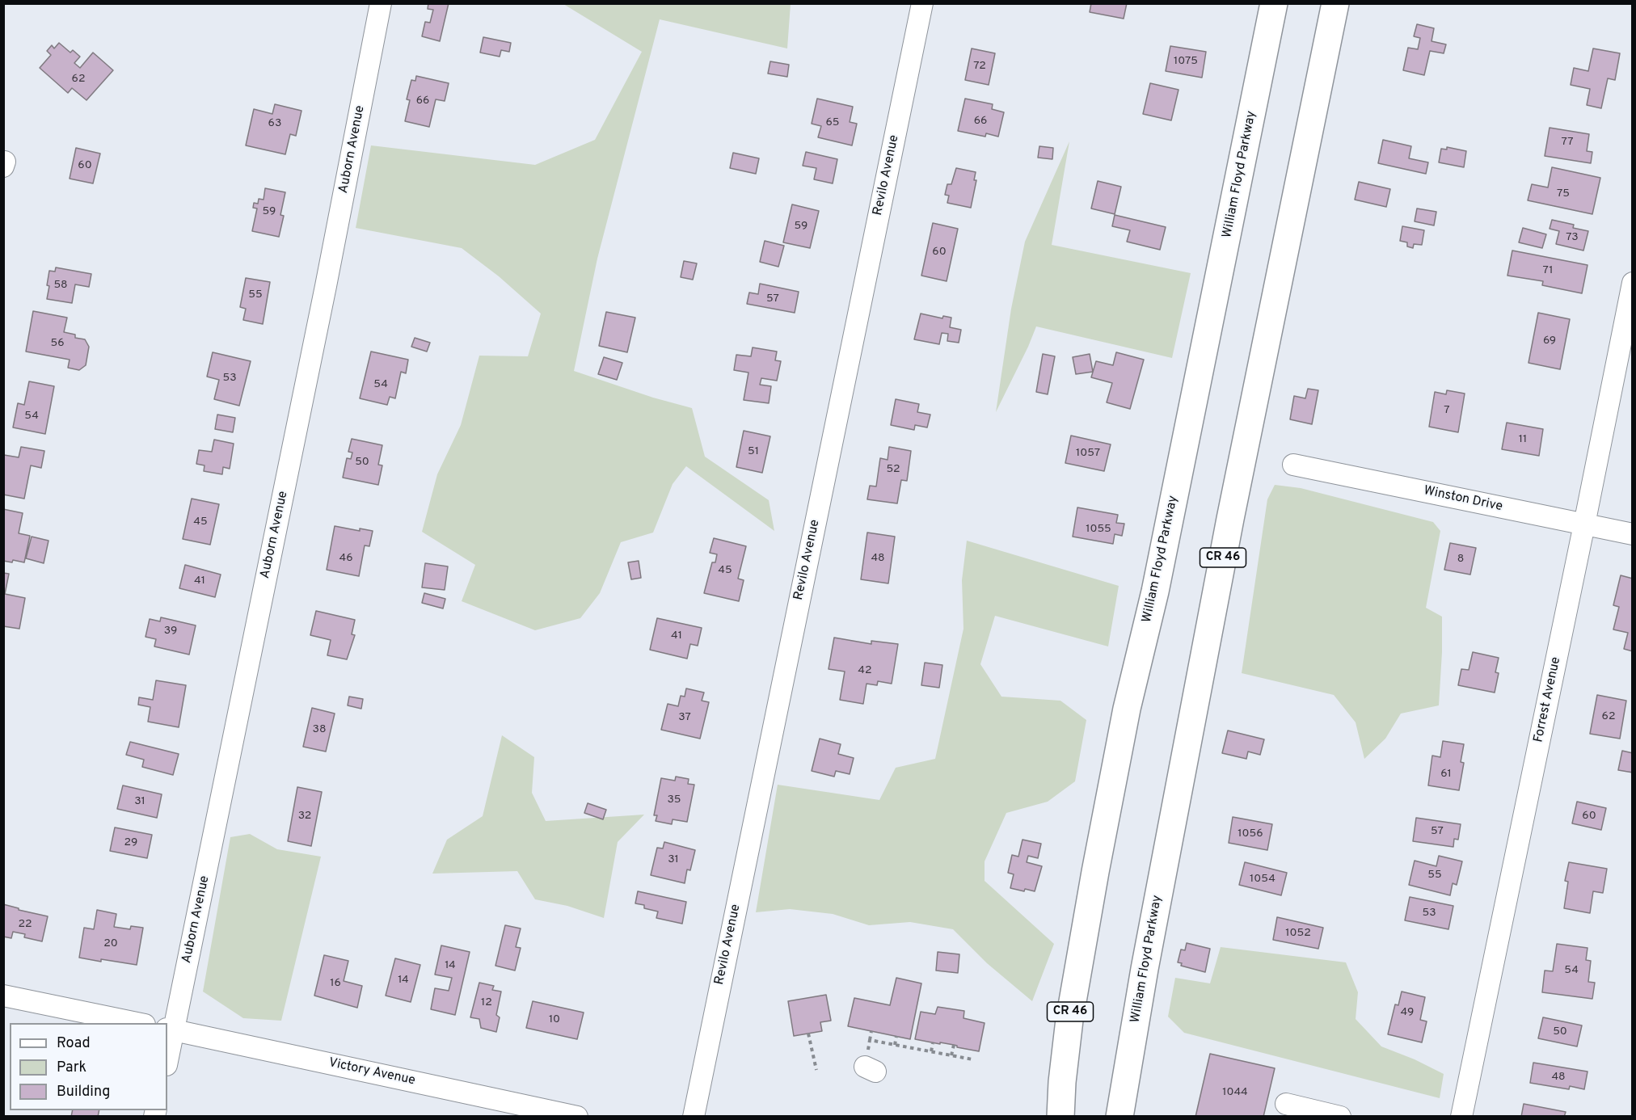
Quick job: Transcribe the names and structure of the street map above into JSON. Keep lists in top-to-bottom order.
{
  "streets": {
    "highway": ["William Floyd Parkway", "CR 46"],
    "street": [
      "Auborn Avenue",
      "Revilo Avenue",
      "Winston Drive",
      "Forrest Avenue",
      "Victory Avenue"
    ]
  },
  "crossings": [
    ["Auborn Avenue", "Victory Avenue"],
    ["Winston Drive", "Forrest Avenue"]
  ],
  "house_numbers": [
    "1075",
    "72",
    "62",
    "66",
    "66",
    "65",
    "63",
    "77",
    "60",
    "75",
    "59",
    "59",
    "73",
    "60",
    "71",
    "58",
    "55",
    "57",
    "69",
    "56",
    "53",
    "54",
    "7",
    "54",
    "11",
    "51",
    "1057",
    "50",
    "52",
    "45",
    "1055",
    "46",
    "48",
    "8",
    "45",
    "41",
    "39",
    "41",
    "42",
    "62",
    "37",
    "38",
    "61",
    "35",
    "31",
    "32",
    "60",
    "57",
    "1056",
    "29",
    "31",
    "55",
    "1054",
    "53",
    "22",
    "1052",
    "20",
    "14",
    "54",
    "14",
    "16",
    "12",
    "49",
    "10",
    "50",
    "48",
    "1044"
  ],
  "legend": ["Road", "Park", "Building"]
}
